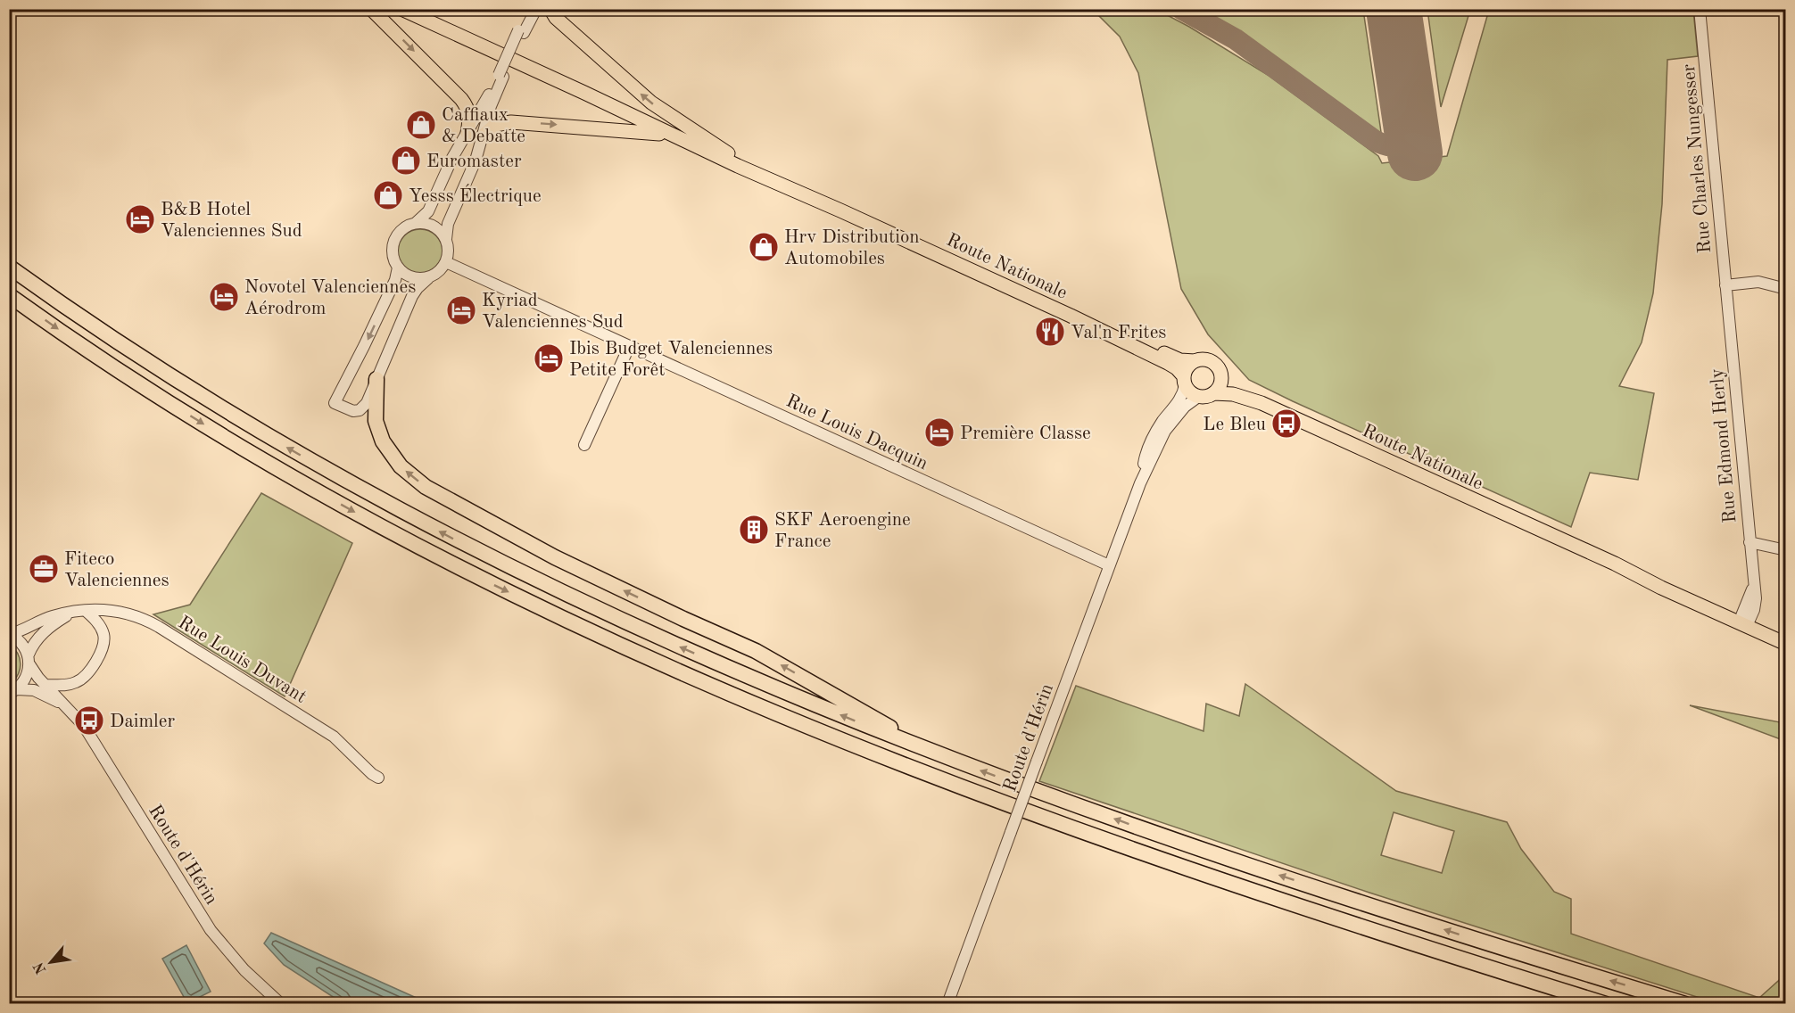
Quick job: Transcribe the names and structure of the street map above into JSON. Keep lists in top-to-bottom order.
{
  "streets": {
    "main road": ["Route Nationale"],
    "street": [
      "Rue Charles Nungesser",
      "Rue Louis Dacquin",
      "Rue Edmond Herly",
      "Rue Louis Duvant",
      "Route d'Hérin"
    ]
  },
  "crossings": [
    ["Rue Charles Nungesser", "Rue Edmond Herly"],
    ["Route Nationale", "Rue Edmond Herly"],
    ["Route Nationale", "Route d'Hérin"],
    ["Rue Louis Dacquin", "Route d'Hérin"],
    ["Rue Louis Duvant", "Route d'Hérin"]
  ],
  "places": {
    "shop": [
      "Caffiaux & Debatte",
      "Euromaster",
      "Yesss Électrique",
      "Hrv Distribution Automobiles"
    ],
    "hotel": [
      "B&B Hotel Valenciennes Sud",
      "Novotel Valenciennes Aérodrom",
      "Kyriad Valenciennes Sud",
      "Ibis Budget Valenciennes Petite Forêt",
      "Première Classe"
    ],
    "restaurant": ["Val'n Frites"],
    "bus stop": ["Le Bleu", "Daimler"],
    "building": ["SKF Aeroengine France"],
    "office": ["Fiteco Valenciennes"]
  },
  "north": "bottom left"
}
